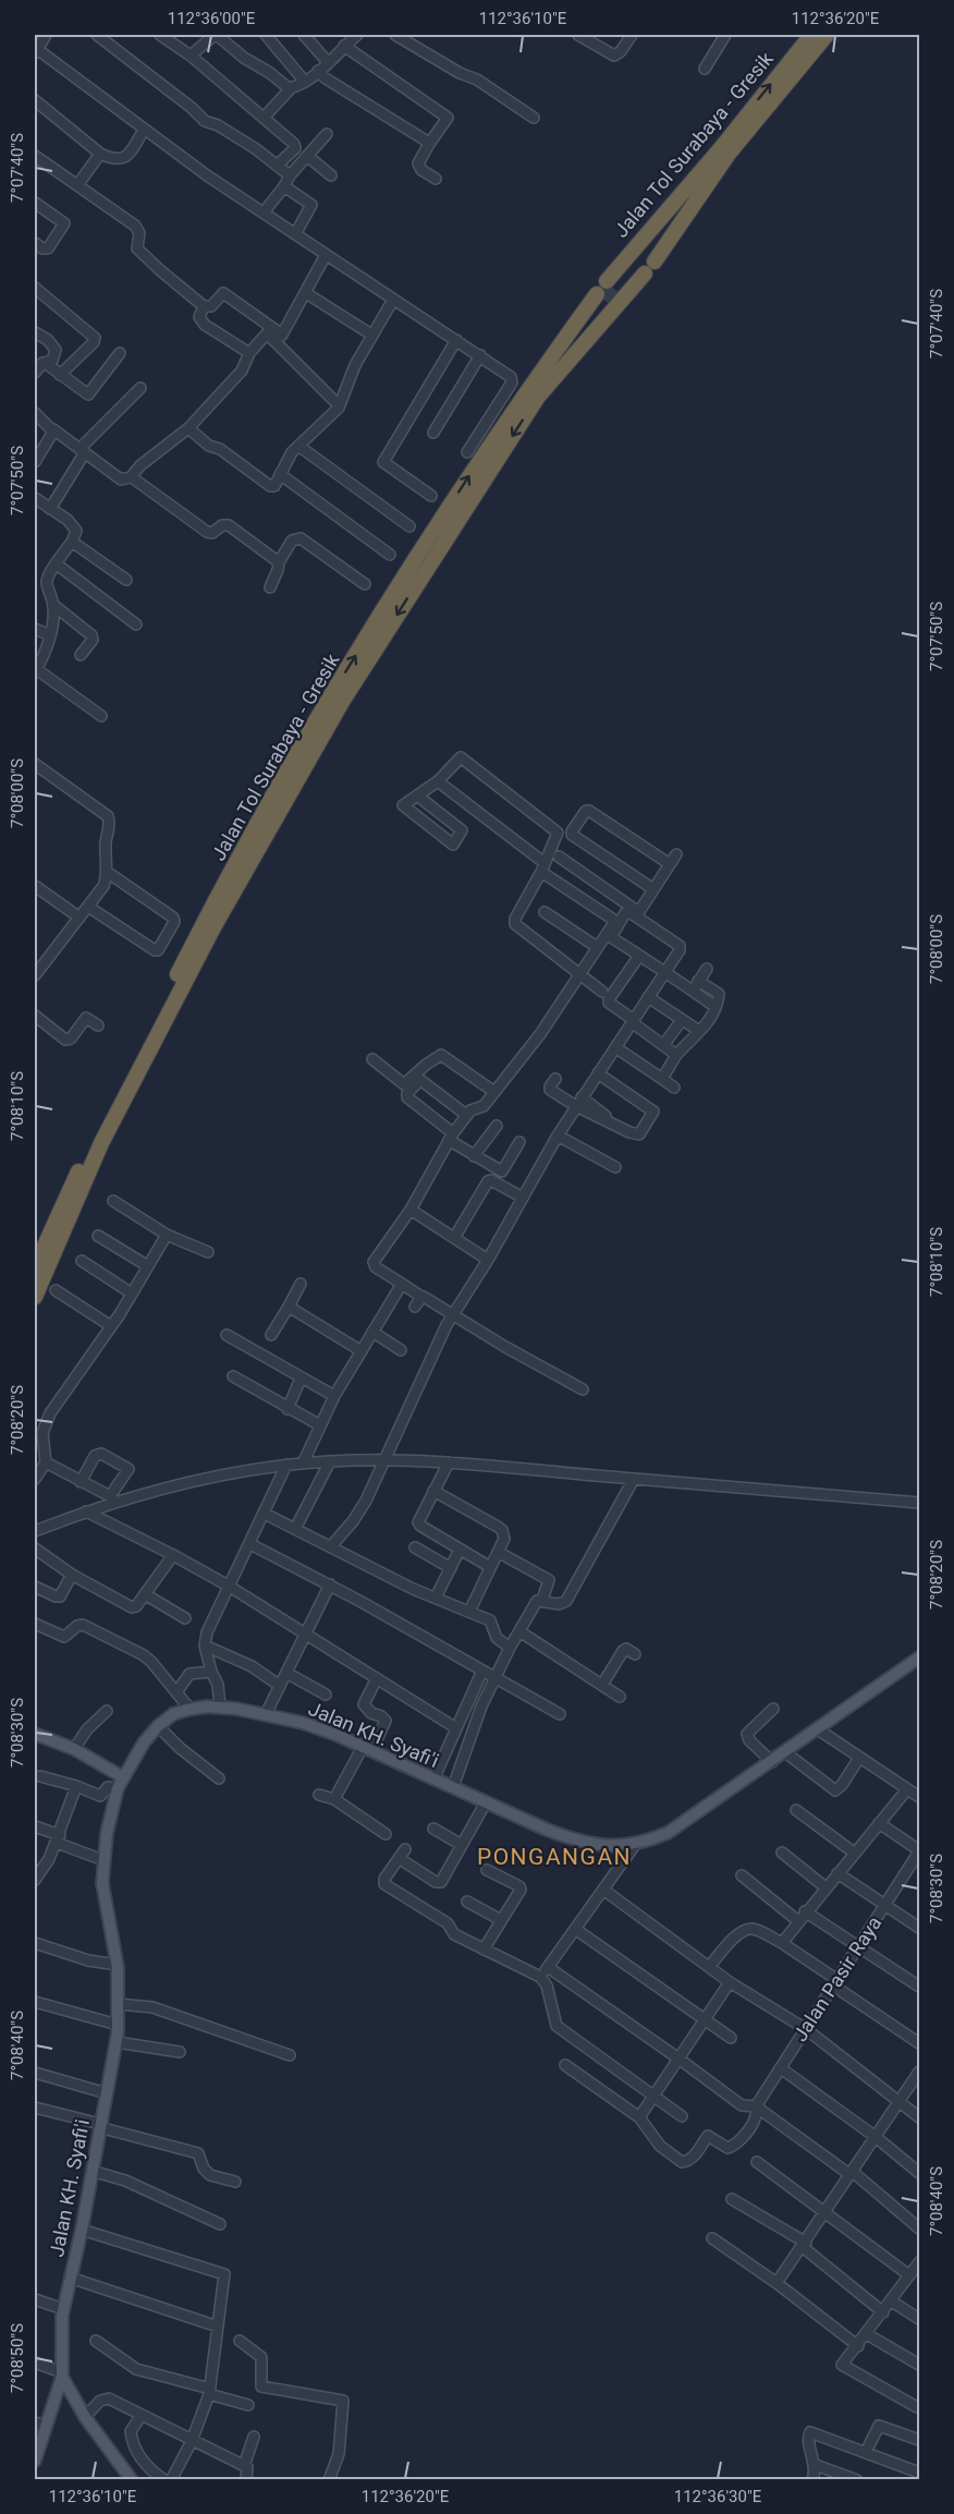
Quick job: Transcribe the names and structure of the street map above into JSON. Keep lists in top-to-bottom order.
{
  "streets": {
    "highway": ["Jalan Tol Surabaya - Gresik"],
    "main road": ["Jalan KH. Syafi'i"],
    "street": ["Jalan Pasir Raya"]
  },
  "districts": ["PONGANGAN"],
  "coordinates": [
    "112°36'00\"E",
    "112°36'10\"E",
    "112°36'20\"E",
    "7°07'40\"S",
    "7°07'50\"S",
    "7°08'00\"S",
    "7°08'10\"S",
    "7°08'20\"S",
    "7°08'30\"S",
    "7°08'40\"S",
    "7°08'50\"S",
    "112°36'30\"E"
  ]
}
